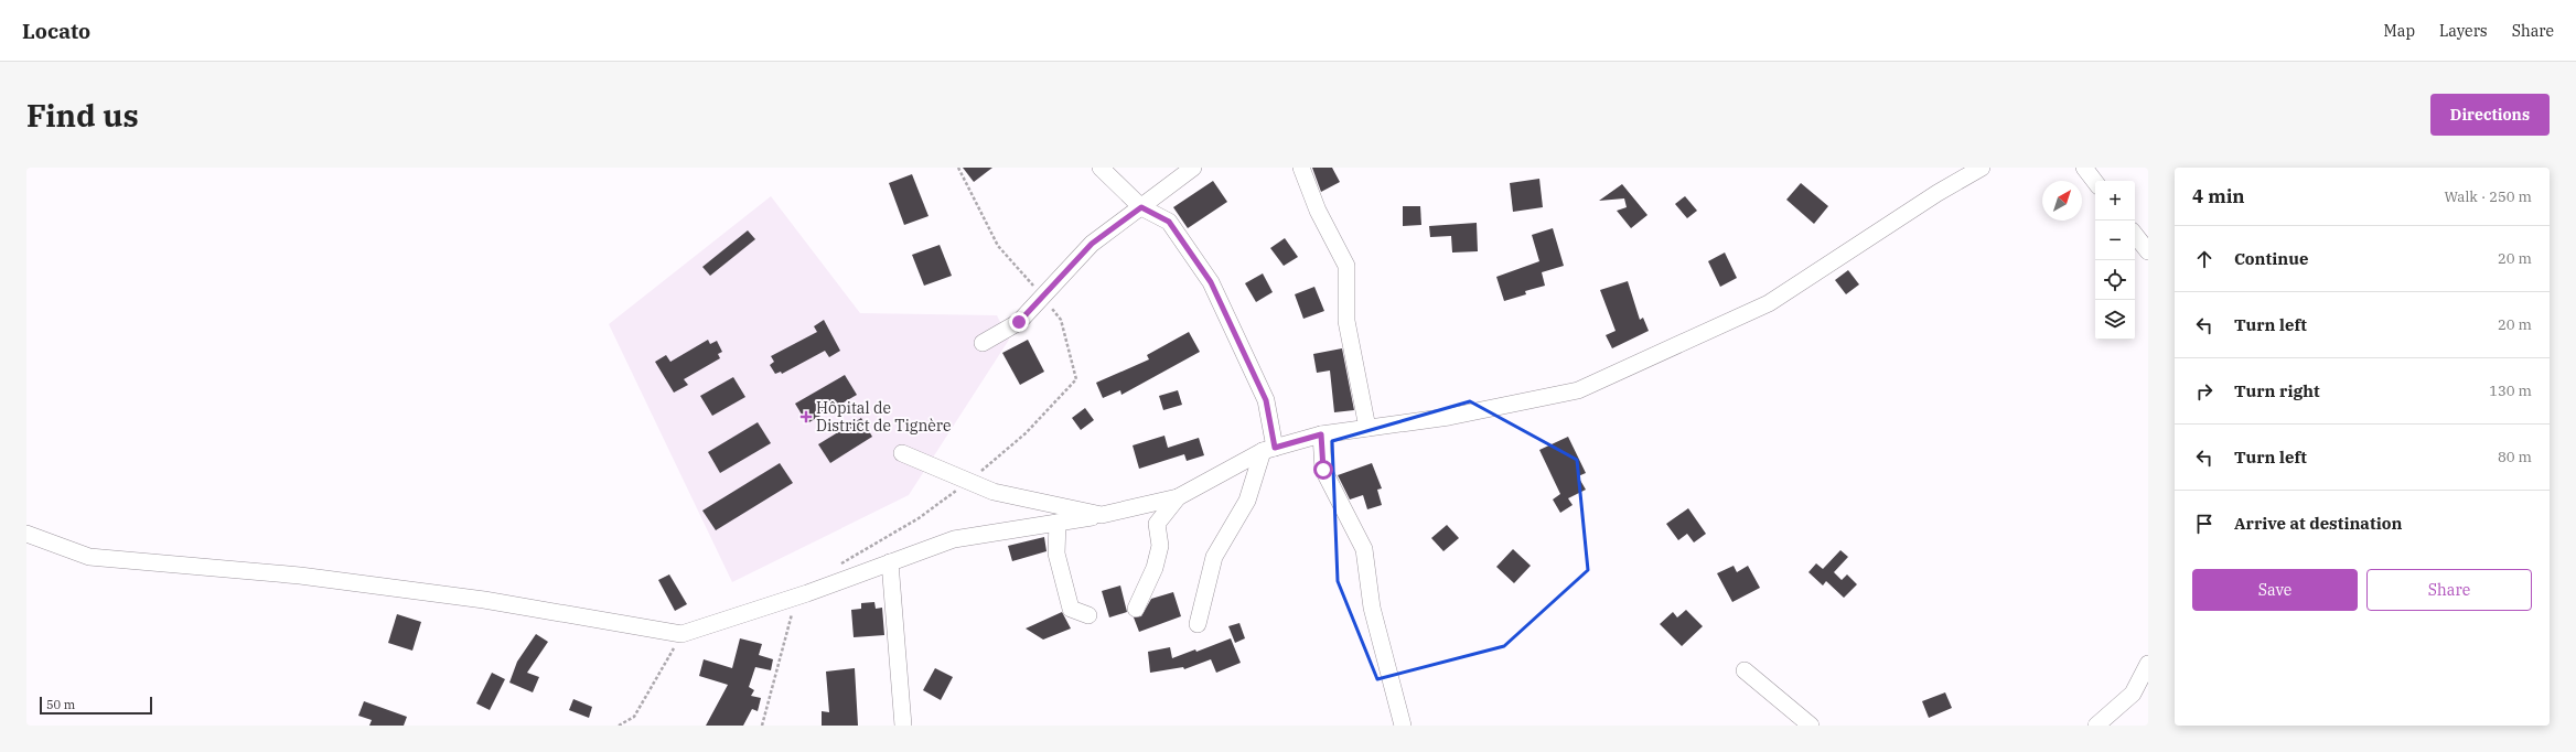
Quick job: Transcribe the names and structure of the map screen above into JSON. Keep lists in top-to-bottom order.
{
  "places": {
    "health": ["Hôpital de District de Tignère"]
  },
  "scale_bar": "50 m",
  "north": "top right",
  "page": {
    "header": "Locato",
    "nav": ["Map", "Layers", "Share"],
    "buttons": [
      "Directions",
      ["Save", "Share"]
    ],
    "title": "Find us",
    "heading": ["4 min", "Walk · 250 m"],
    "map_buttons": ["+", "−"],
    "list": [
      ["Continue", "20 m"],
      ["Turn left", "20 m"],
      ["Turn right", "130 m"],
      ["Turn left", "80 m"],
      "Arrive at destination"
    ],
    "scale": "50 m"
  }
}
